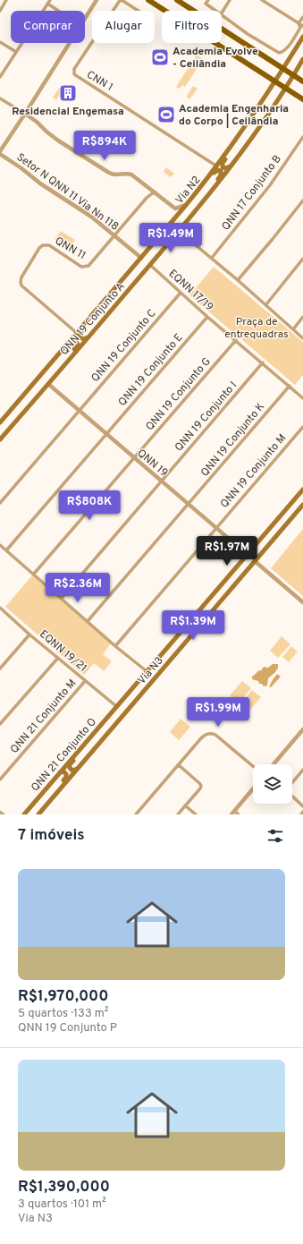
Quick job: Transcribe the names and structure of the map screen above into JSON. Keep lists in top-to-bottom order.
{
  "streets": {
    "main road": [
      "Via N2",
      "QNN 19 Conjunto A",
      "Via N3",
      "QNN 21 Conjunto O"
    ],
    "street": [
      "CNN 1",
      "Setor N QNN 11 Via Nn 118",
      "QNN 17 Conjunto B",
      "QNN 11",
      "EQNN 17/19",
      "QNN 19 Conjunto C",
      "QNN 19 Conjunto E",
      "QNN 19 Conjunto G",
      "QNN 19 Conjunto I",
      "QNN 19 Conjunto K",
      "QNN 19",
      "QNN 19 Conjunto M",
      "EQNN 19/21",
      "QNN 21 Conjunto M"
    ]
  },
  "crossings": [
    ["CNN 1", "Via N2"],
    ["Via N2", "Setor N QNN 11 Via Nn 118"],
    ["Via N2", "QNN 11"],
    ["Setor N QNN 11 Via Nn 118", "QNN 11"],
    ["EQNN 17/19", "QNN 19 Conjunto A"],
    ["EQNN 17/19", "QNN 19 Conjunto C"],
    ["EQNN 17/19", "QNN 19 Conjunto E"],
    ["EQNN 17/19", "QNN 19 Conjunto G"],
    ["EQNN 17/19", "QNN 19 Conjunto I"],
    ["EQNN 17/19", "QNN 19 Conjunto K"],
    ["QNN 19 Conjunto A", "QNN 19"],
    ["QNN 19 Conjunto C", "QNN 19"],
    ["QNN 19 Conjunto E", "QNN 19"],
    ["QNN 19 Conjunto G", "QNN 19"],
    ["QNN 19 Conjunto I", "QNN 19"],
    ["QNN 19 Conjunto K", "QNN 19"],
    ["QNN 19", "QNN 19 Conjunto M"],
    ["EQNN 19/21", "Via N3"],
    ["EQNN 19/21", "QNN 21 Conjunto M"],
    ["EQNN 19/21", "QNN 21 Conjunto O"],
    ["Via N3", "QNN 21 Conjunto O"]
  ],
  "parks": ["Praça de entrequadras"],
  "places": {
    "sports": ["Academia Evolve - Ceilândia", "Academia Engenharia do Corpo | Ceilândia"],
    "building": ["Residencial Engemasa"]
  },
  "page": {
    "chip": ["Comprar", "Alugar", "Filtros"],
    "price": [
      "R$894K",
      "R$1.49M",
      "R$808K",
      "R$1.97M",
      "R$2.36M",
      "R$1.39M",
      "R$1.99M"
    ],
    "heading": "7 imóveis",
    "list": [
      {
        "name": "R$1,970,000",
        "note": "5 quartos · 133 m² · QNN 19 Conjunto P"
      },
      {
        "name": "R$1,390,000",
        "note": "3 quartos · 101 m² · Via N3"
      }
    ]
  }
}
